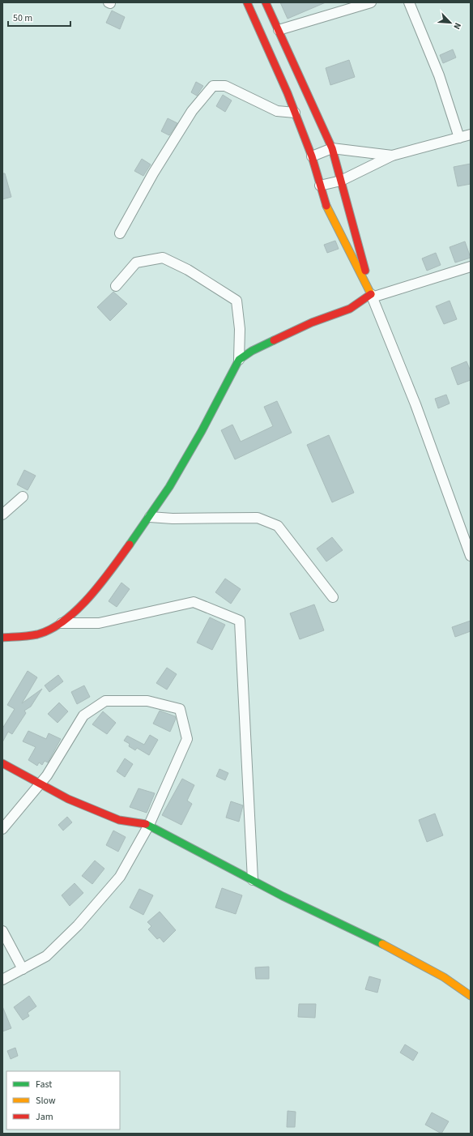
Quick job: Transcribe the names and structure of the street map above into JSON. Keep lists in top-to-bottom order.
{
  "legend": ["Fast", "Slow", "Jam"],
  "scale_bar": "50 m",
  "north": "bottom right"
}
